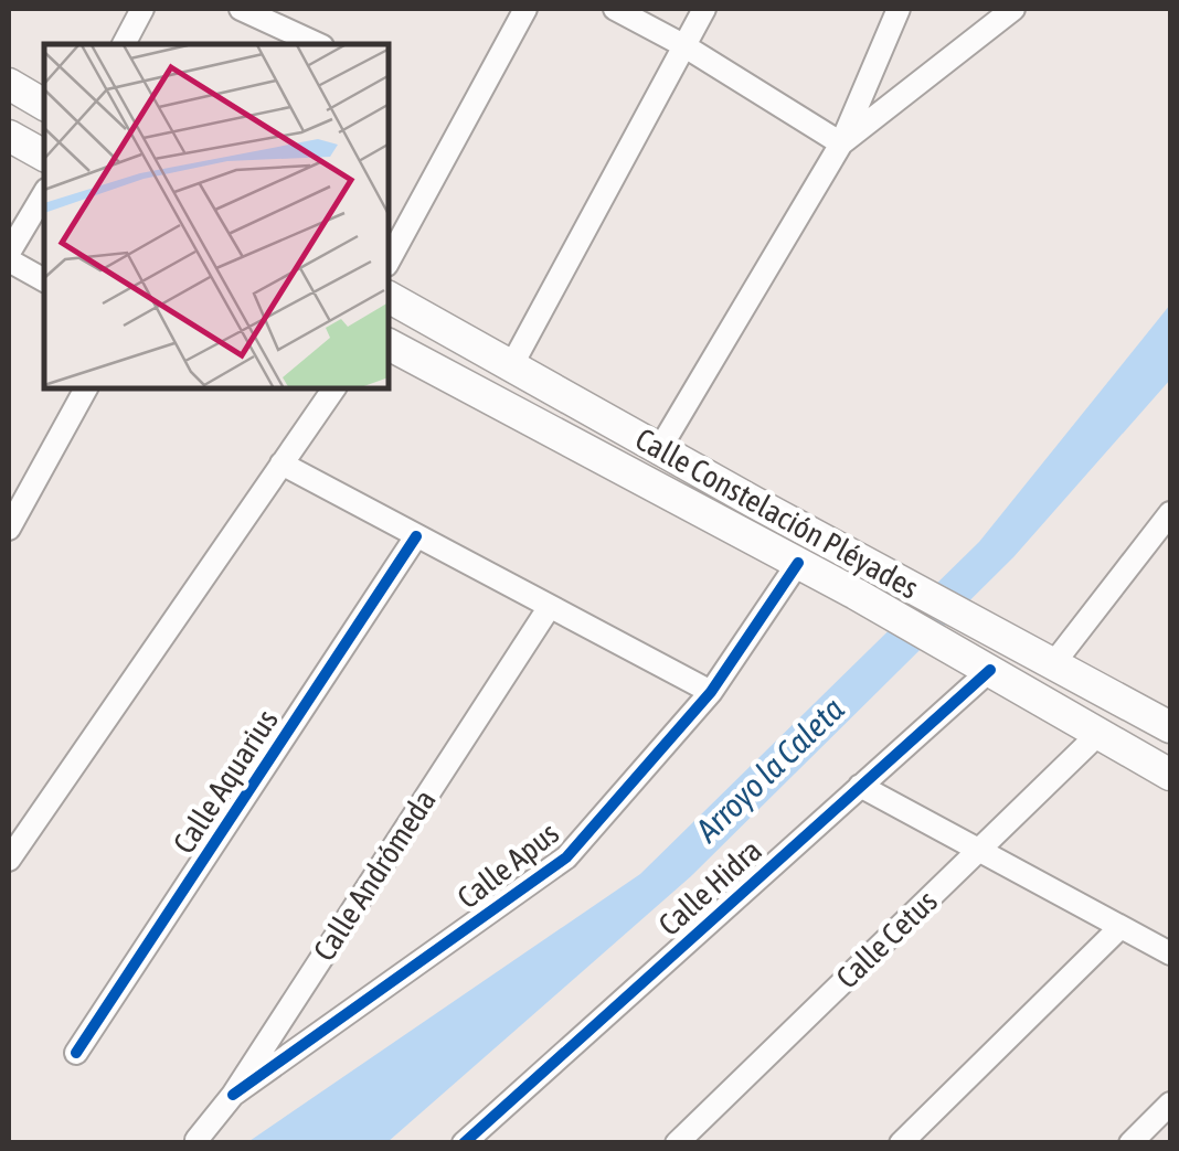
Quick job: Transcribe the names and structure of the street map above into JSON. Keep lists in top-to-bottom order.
{
  "streets": {
    "main road": ["Calle Constelación Pléyades"],
    "street": [
      "Calle Aquarius",
      "Calle Apus",
      "Calle Andrómeda",
      "Calle Hidra",
      "Calle Cetus"
    ]
  },
  "crossings": [
    ["Calle Constelación Pléyades", "Calle Apus"],
    ["Calle Constelación Pléyades", "Calle Hidra"],
    ["Calle Constelación Pléyades", "Calle Cetus"],
    ["Calle Apus", "Calle Andrómeda"]
  ],
  "water": ["Arroyo la Caleta"]
}
